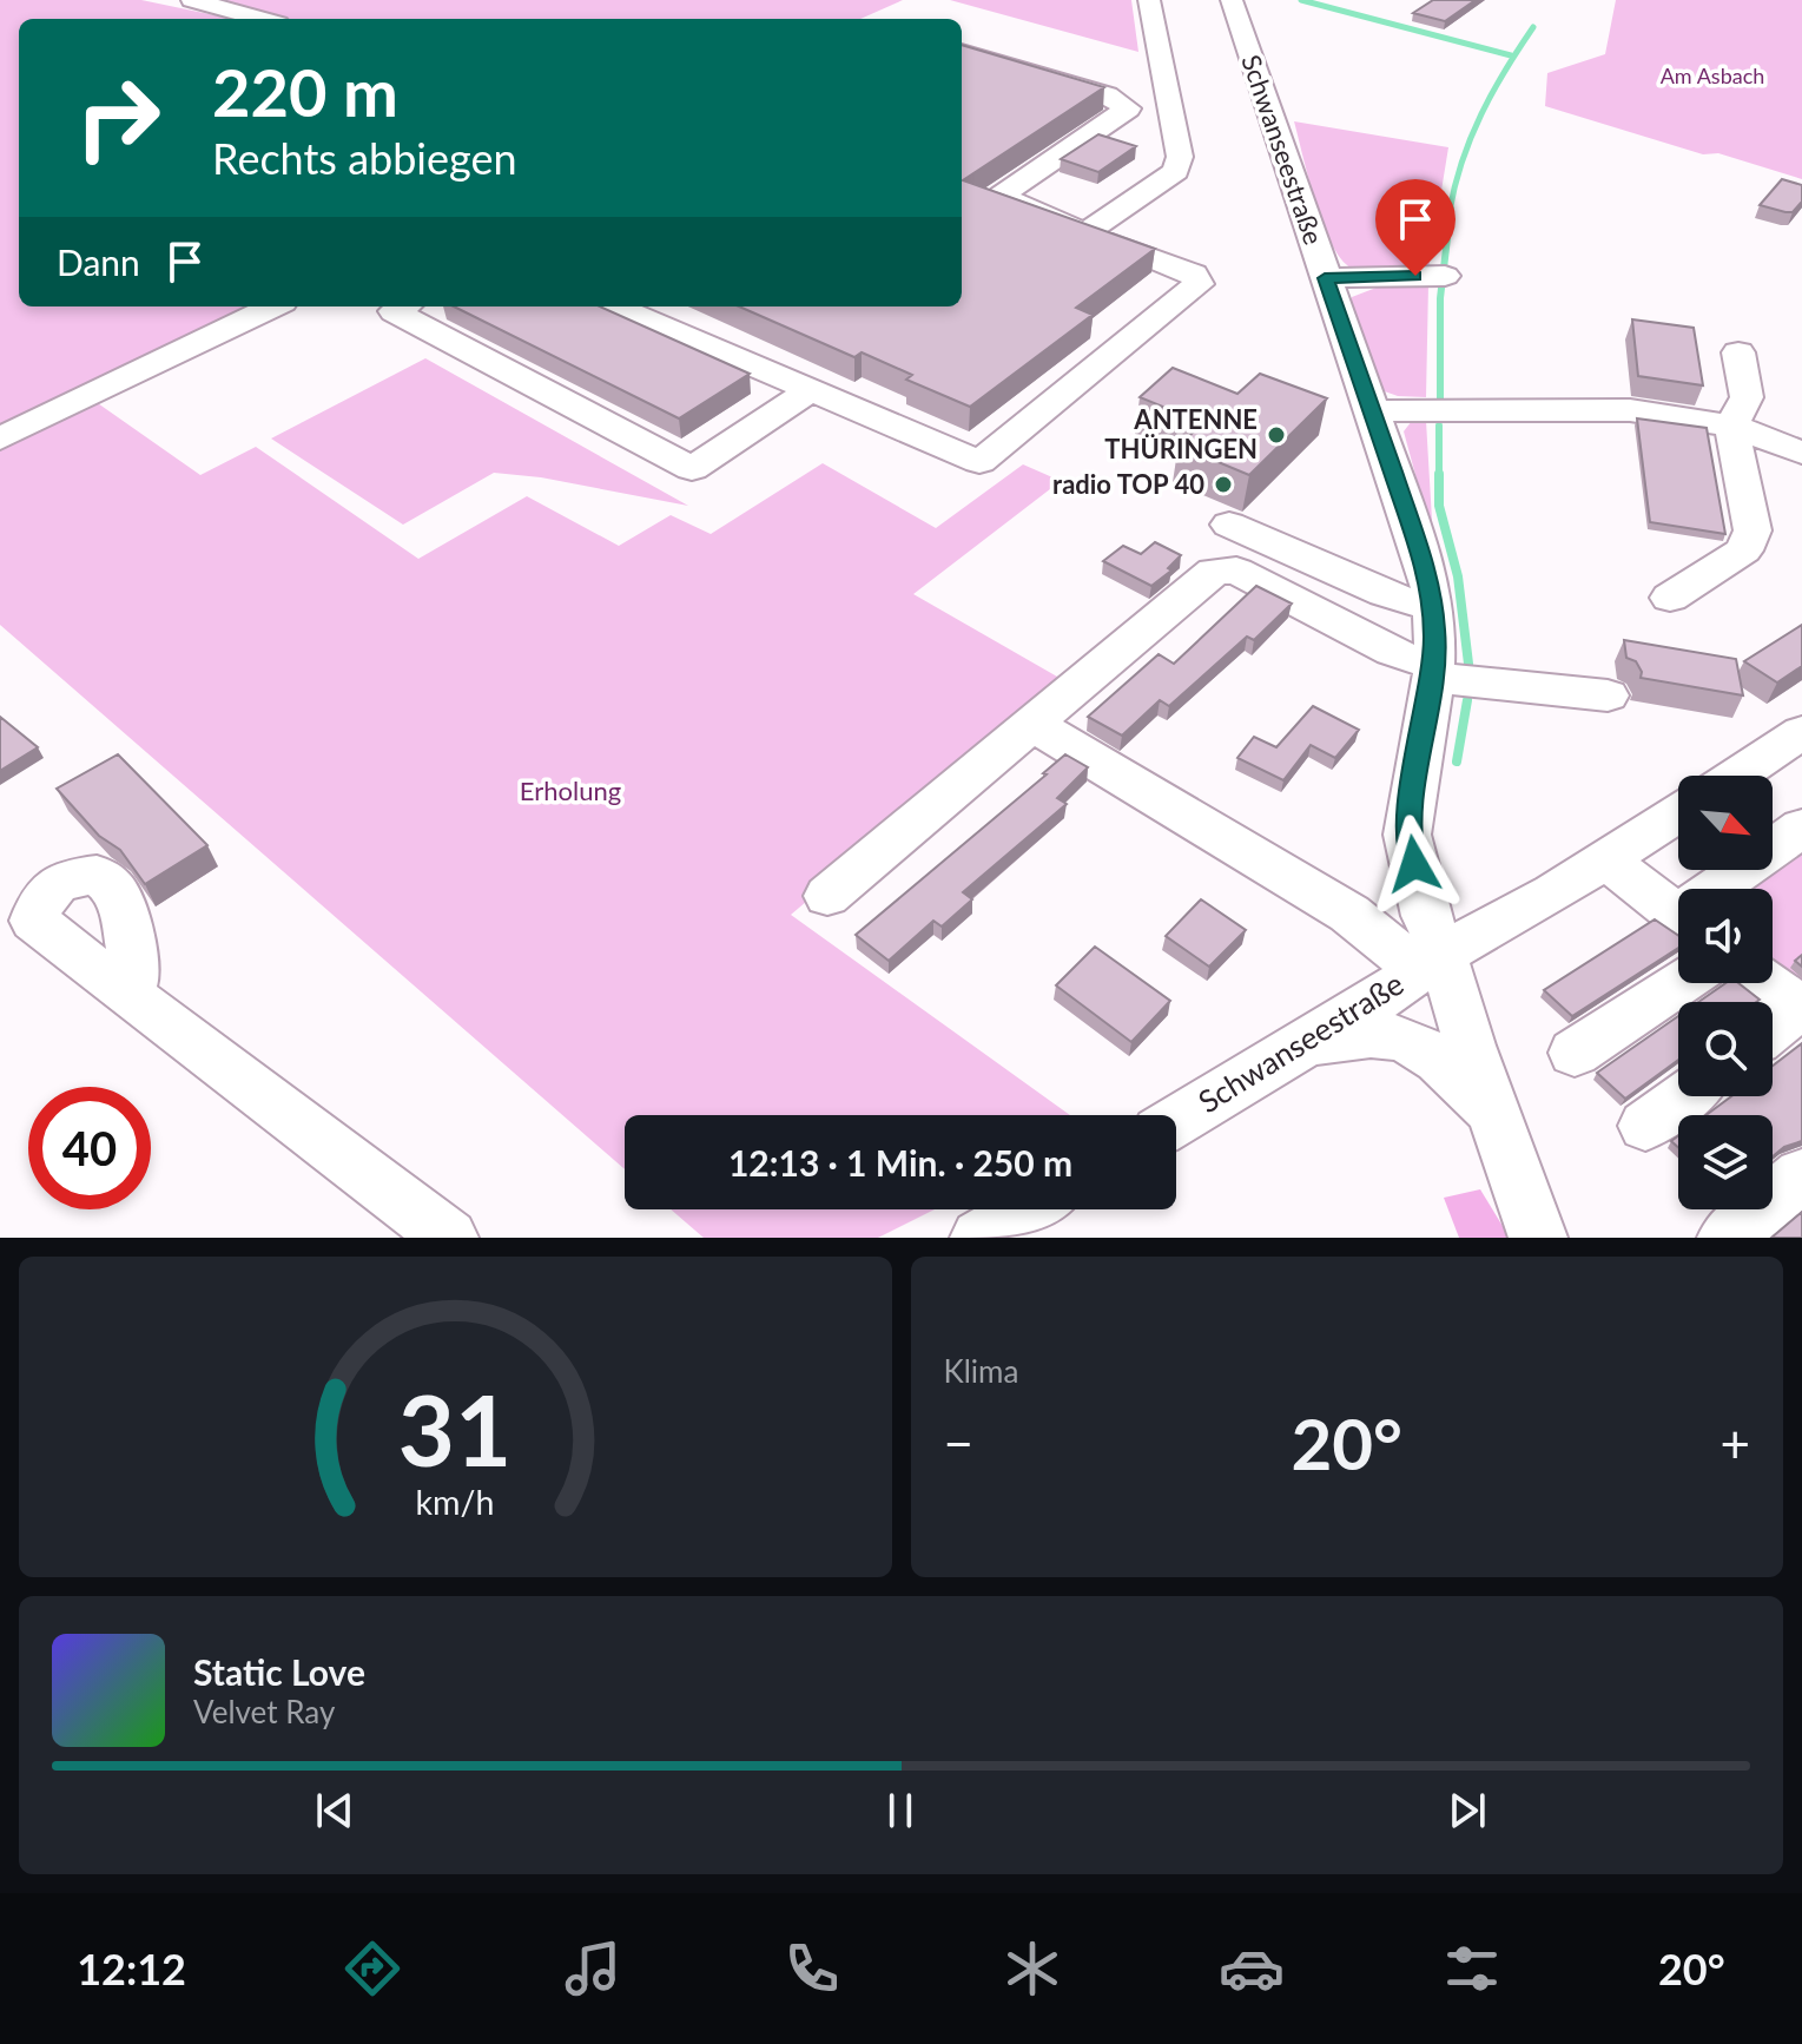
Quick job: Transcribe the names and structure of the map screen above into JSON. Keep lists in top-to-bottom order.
{
  "streets": {
    "street": ["Schwanseestraße"]
  },
  "parks": ["Am Asbach", "Erholung"],
  "places": ["ANTENNE THÜRINGEN", "radio TOP 40"],
  "north": "bottom right",
  "page": {
    "turn": ["220 m", "Rechts abbiegen"],
    "then": "Dann",
    "limit": "40",
    "trip": "12:13 · 1 Min. · 250 m",
    "tile": "Klima",
    "heat": ["−", "20°", "+"],
    "song": ["Static Love", "Velvet Ray"],
    "tabs": ["12:12", "20°"],
    "gauge": ["31", "km/h"]
  }
}
